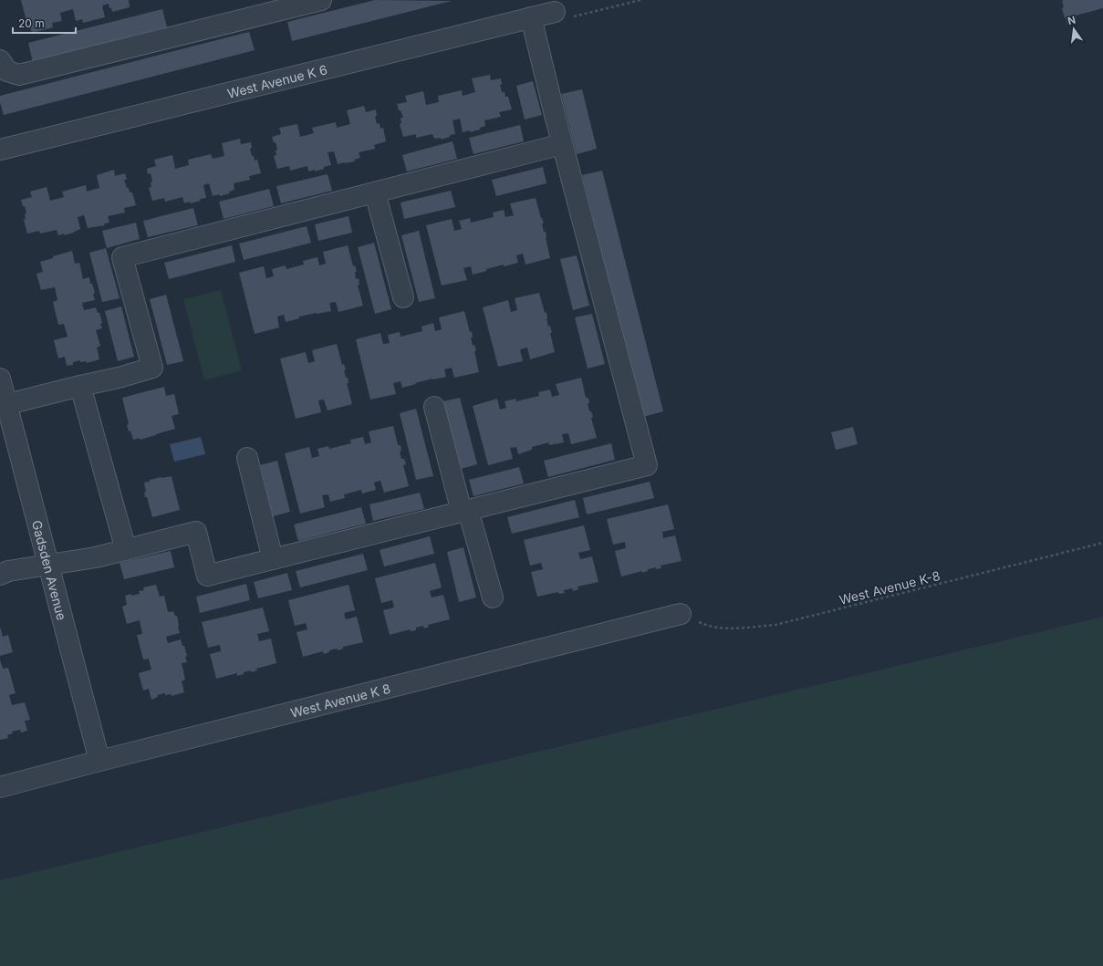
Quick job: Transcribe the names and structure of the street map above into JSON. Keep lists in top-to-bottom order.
{
  "streets": {
    "street": ["West Avenue K 6", "Gadsden Avenue", "West Avenue K 8"],
    "path": ["West Avenue K-8"]
  },
  "crossings": [
    ["Gadsden Avenue", "West Avenue K 8"],
    ["West Avenue K-8", "West Avenue K 8"]
  ],
  "scale_bar": "20 m",
  "north": "top"
}
